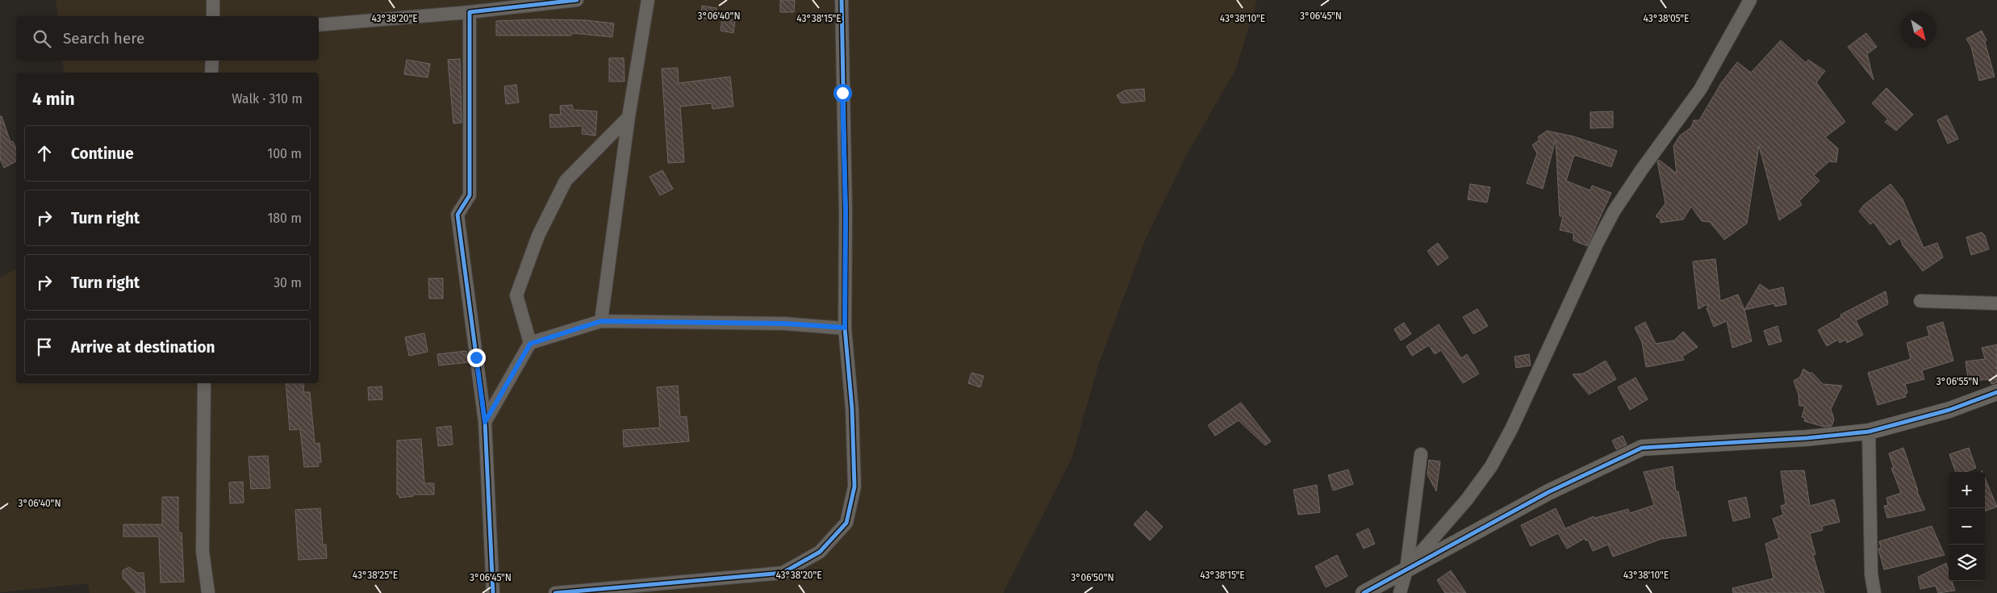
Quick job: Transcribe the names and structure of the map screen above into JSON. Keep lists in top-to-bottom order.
{
  "north": "bottom right",
  "page": {
    "search": "Search here",
    "heading": ["4 min", "Walk · 310 m"],
    "list": [
      ["Continue", "100 m"],
      ["Turn right", "180 m"],
      ["Turn right", "30 m"],
      "Arrive at destination"
    ],
    "map_buttons": ["+", "−"]
  },
  "coordinates": [
    "3°06'40\"N",
    "3°06'45\"N",
    "43°38'15\"E",
    "43°38'10\"E",
    "43°38'20\"E",
    "43°38'05\"E",
    "3°06'55\"N",
    "43°38'25\"E",
    "3°06'50\"N"
  ]
}
